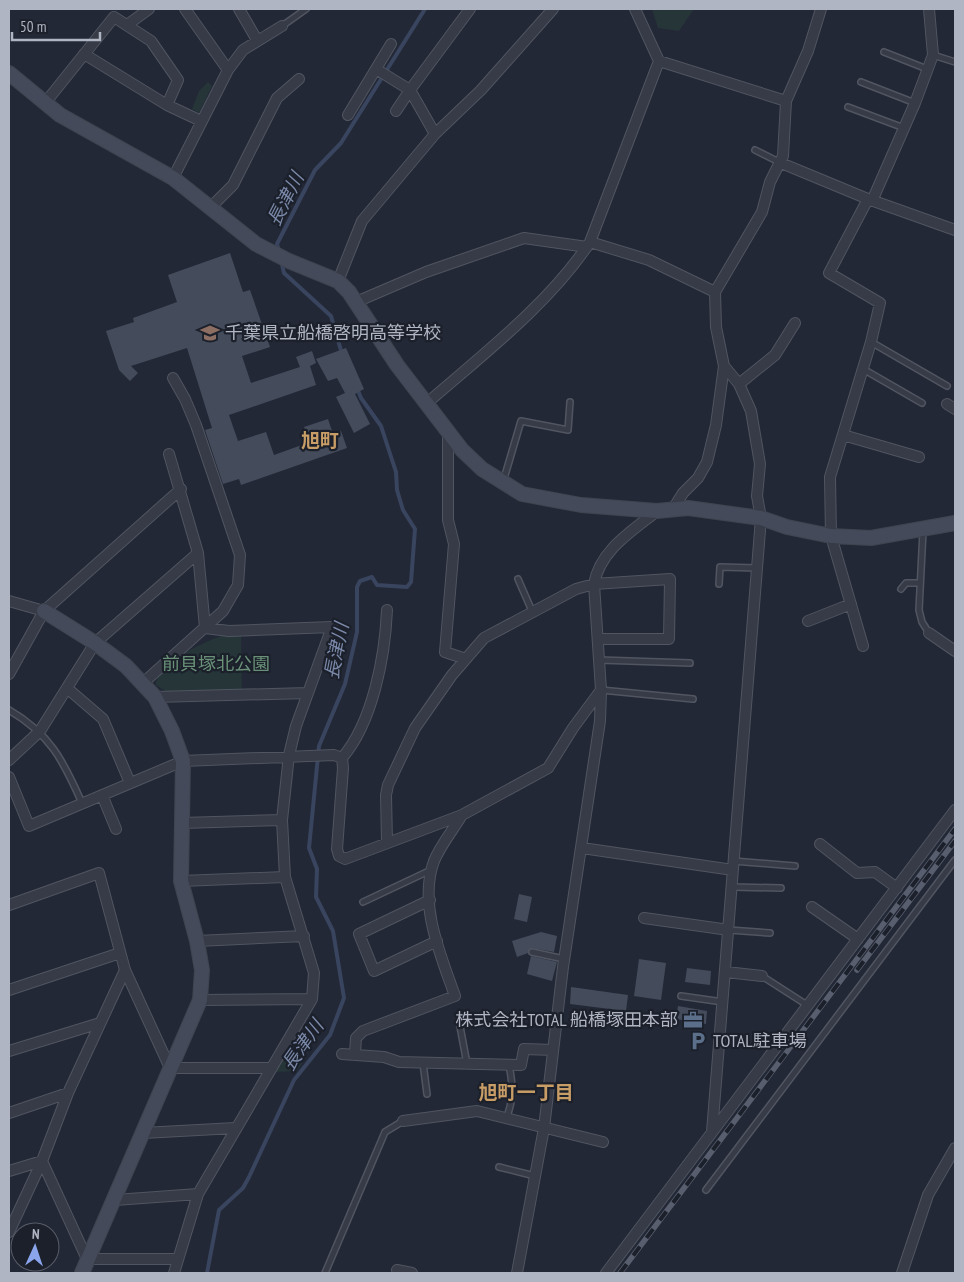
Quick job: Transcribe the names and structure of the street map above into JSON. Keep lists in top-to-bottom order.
{
  "districts": ["旭町", "旭町一丁目"],
  "water": ["長津川"],
  "parks": ["前貝塚北公園"],
  "places": {
    "school or university": ["千葉県立船橋啓明高等学校"],
    "office": ["株式会社TOTAL 船橋塚田本部"],
    "parking": ["TOTAL駐車場"]
  },
  "scale_bar": "50 m",
  "north": "top"
}
